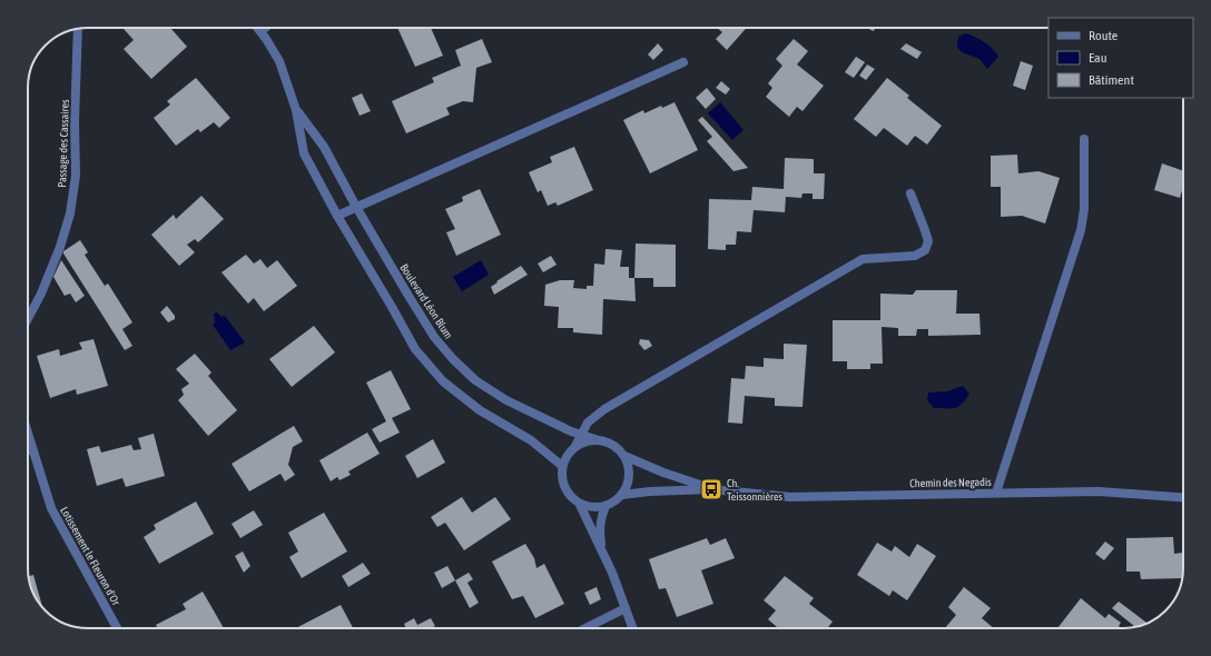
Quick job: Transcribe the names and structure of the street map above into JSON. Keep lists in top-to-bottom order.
{
  "streets": {
    "street": [
      "Passage des Cassaires",
      "Boulevard Léon Blum",
      "Chemin des Negadis",
      "Lotissement le Fleuron d'Or"
    ]
  },
  "crossings": [
    ["Boulevard Léon Blum", "Chemin des Negadis"]
  ],
  "places": {
    "bus stop": ["Ch. Teissonnières"]
  },
  "legend": ["Route", "Eau", "Bâtiment"]
}
